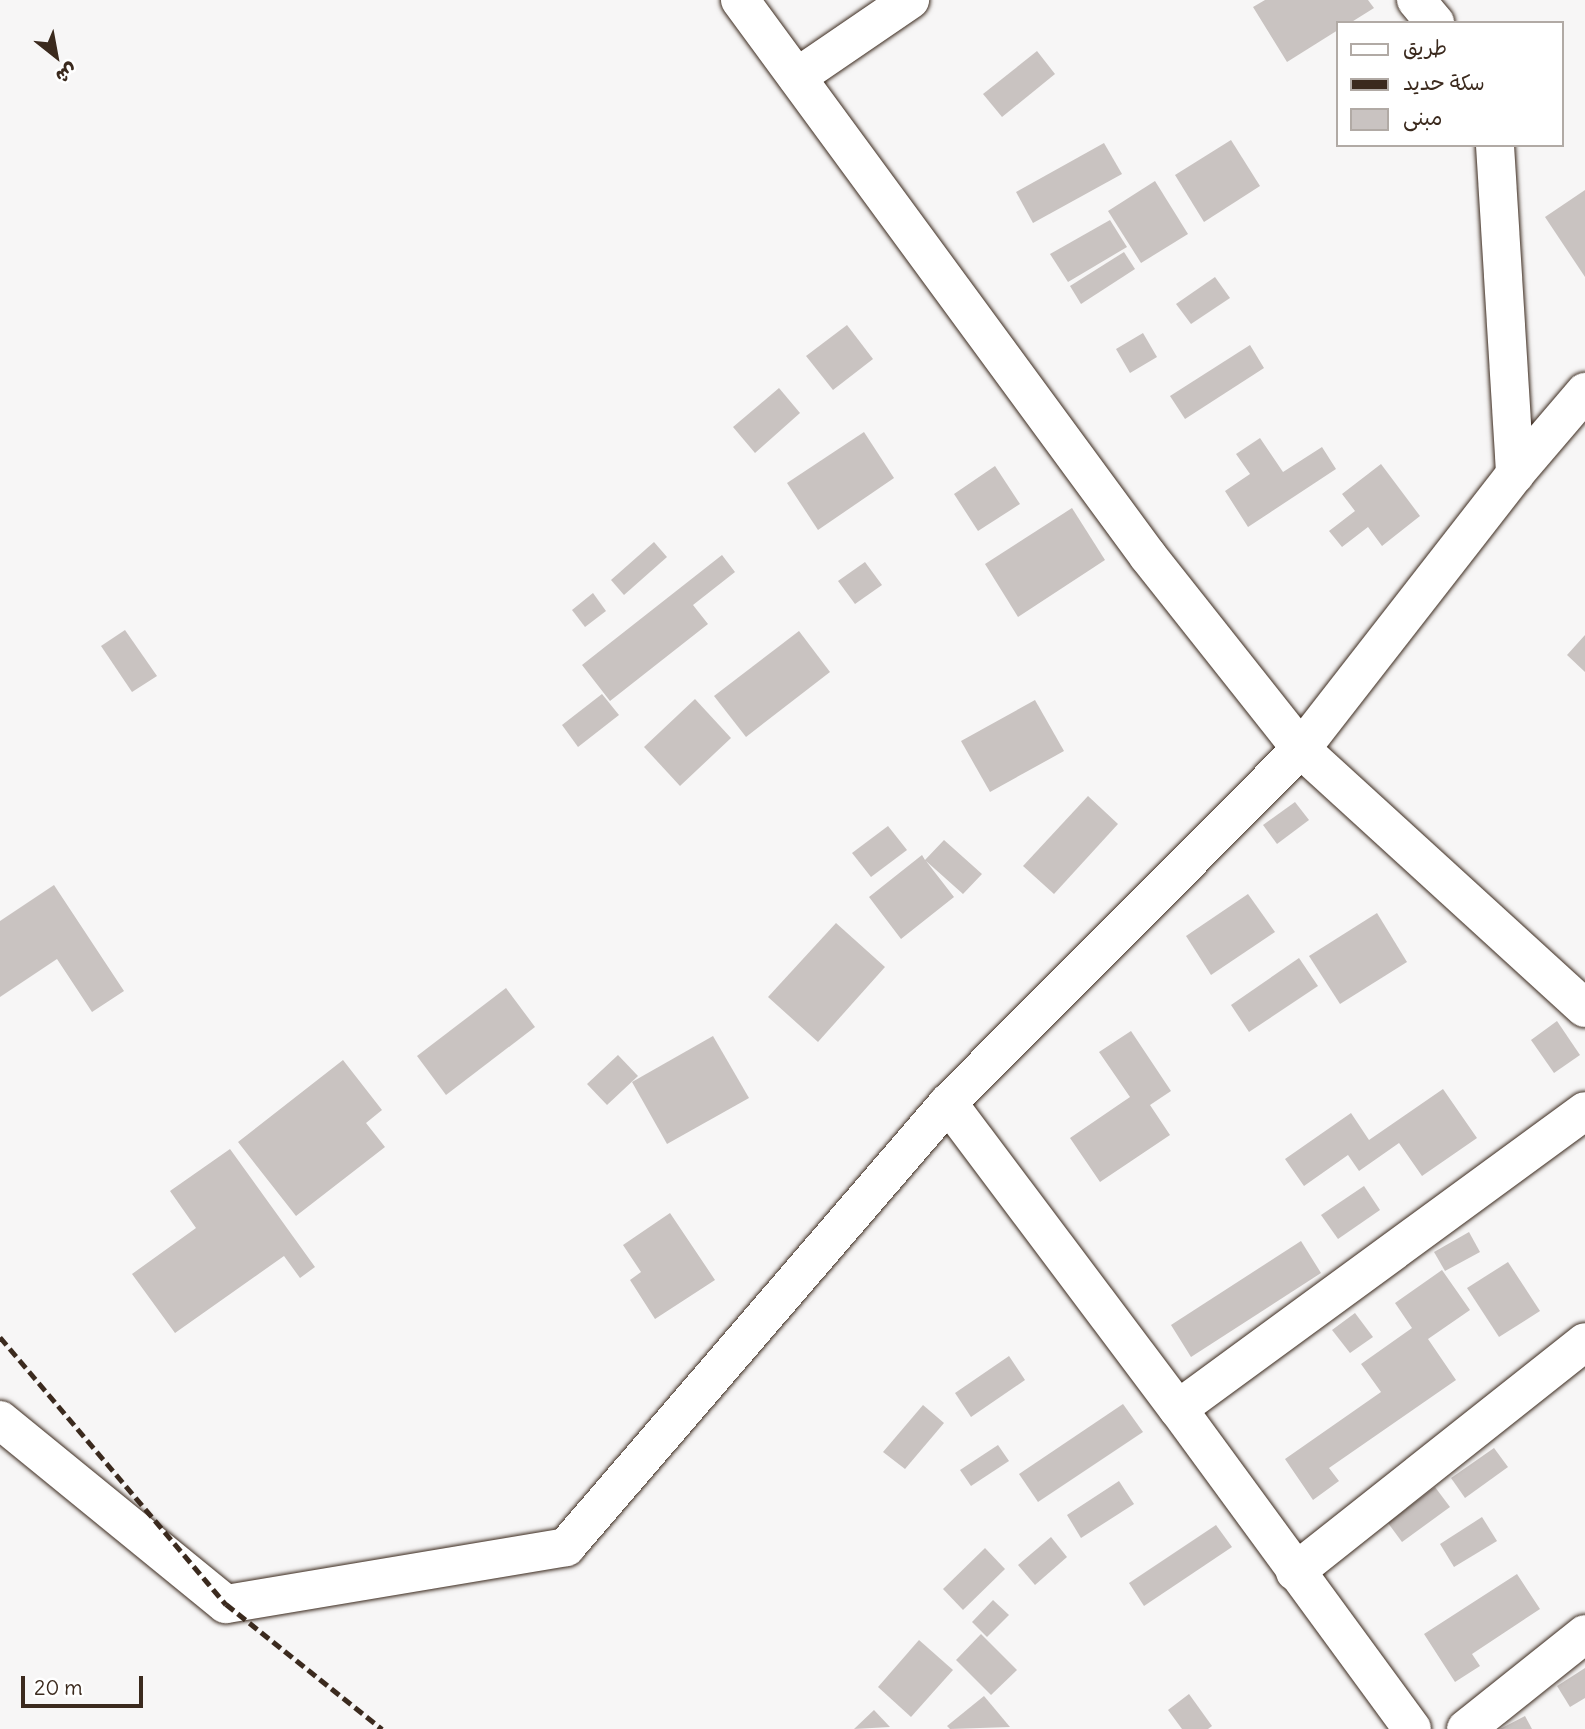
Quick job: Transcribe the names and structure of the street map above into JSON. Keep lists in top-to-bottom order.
{
  "legend": ["طريق", "سكة حديد", "مبنى"],
  "scale_bar": "20 m",
  "north": "bottom right"
}
